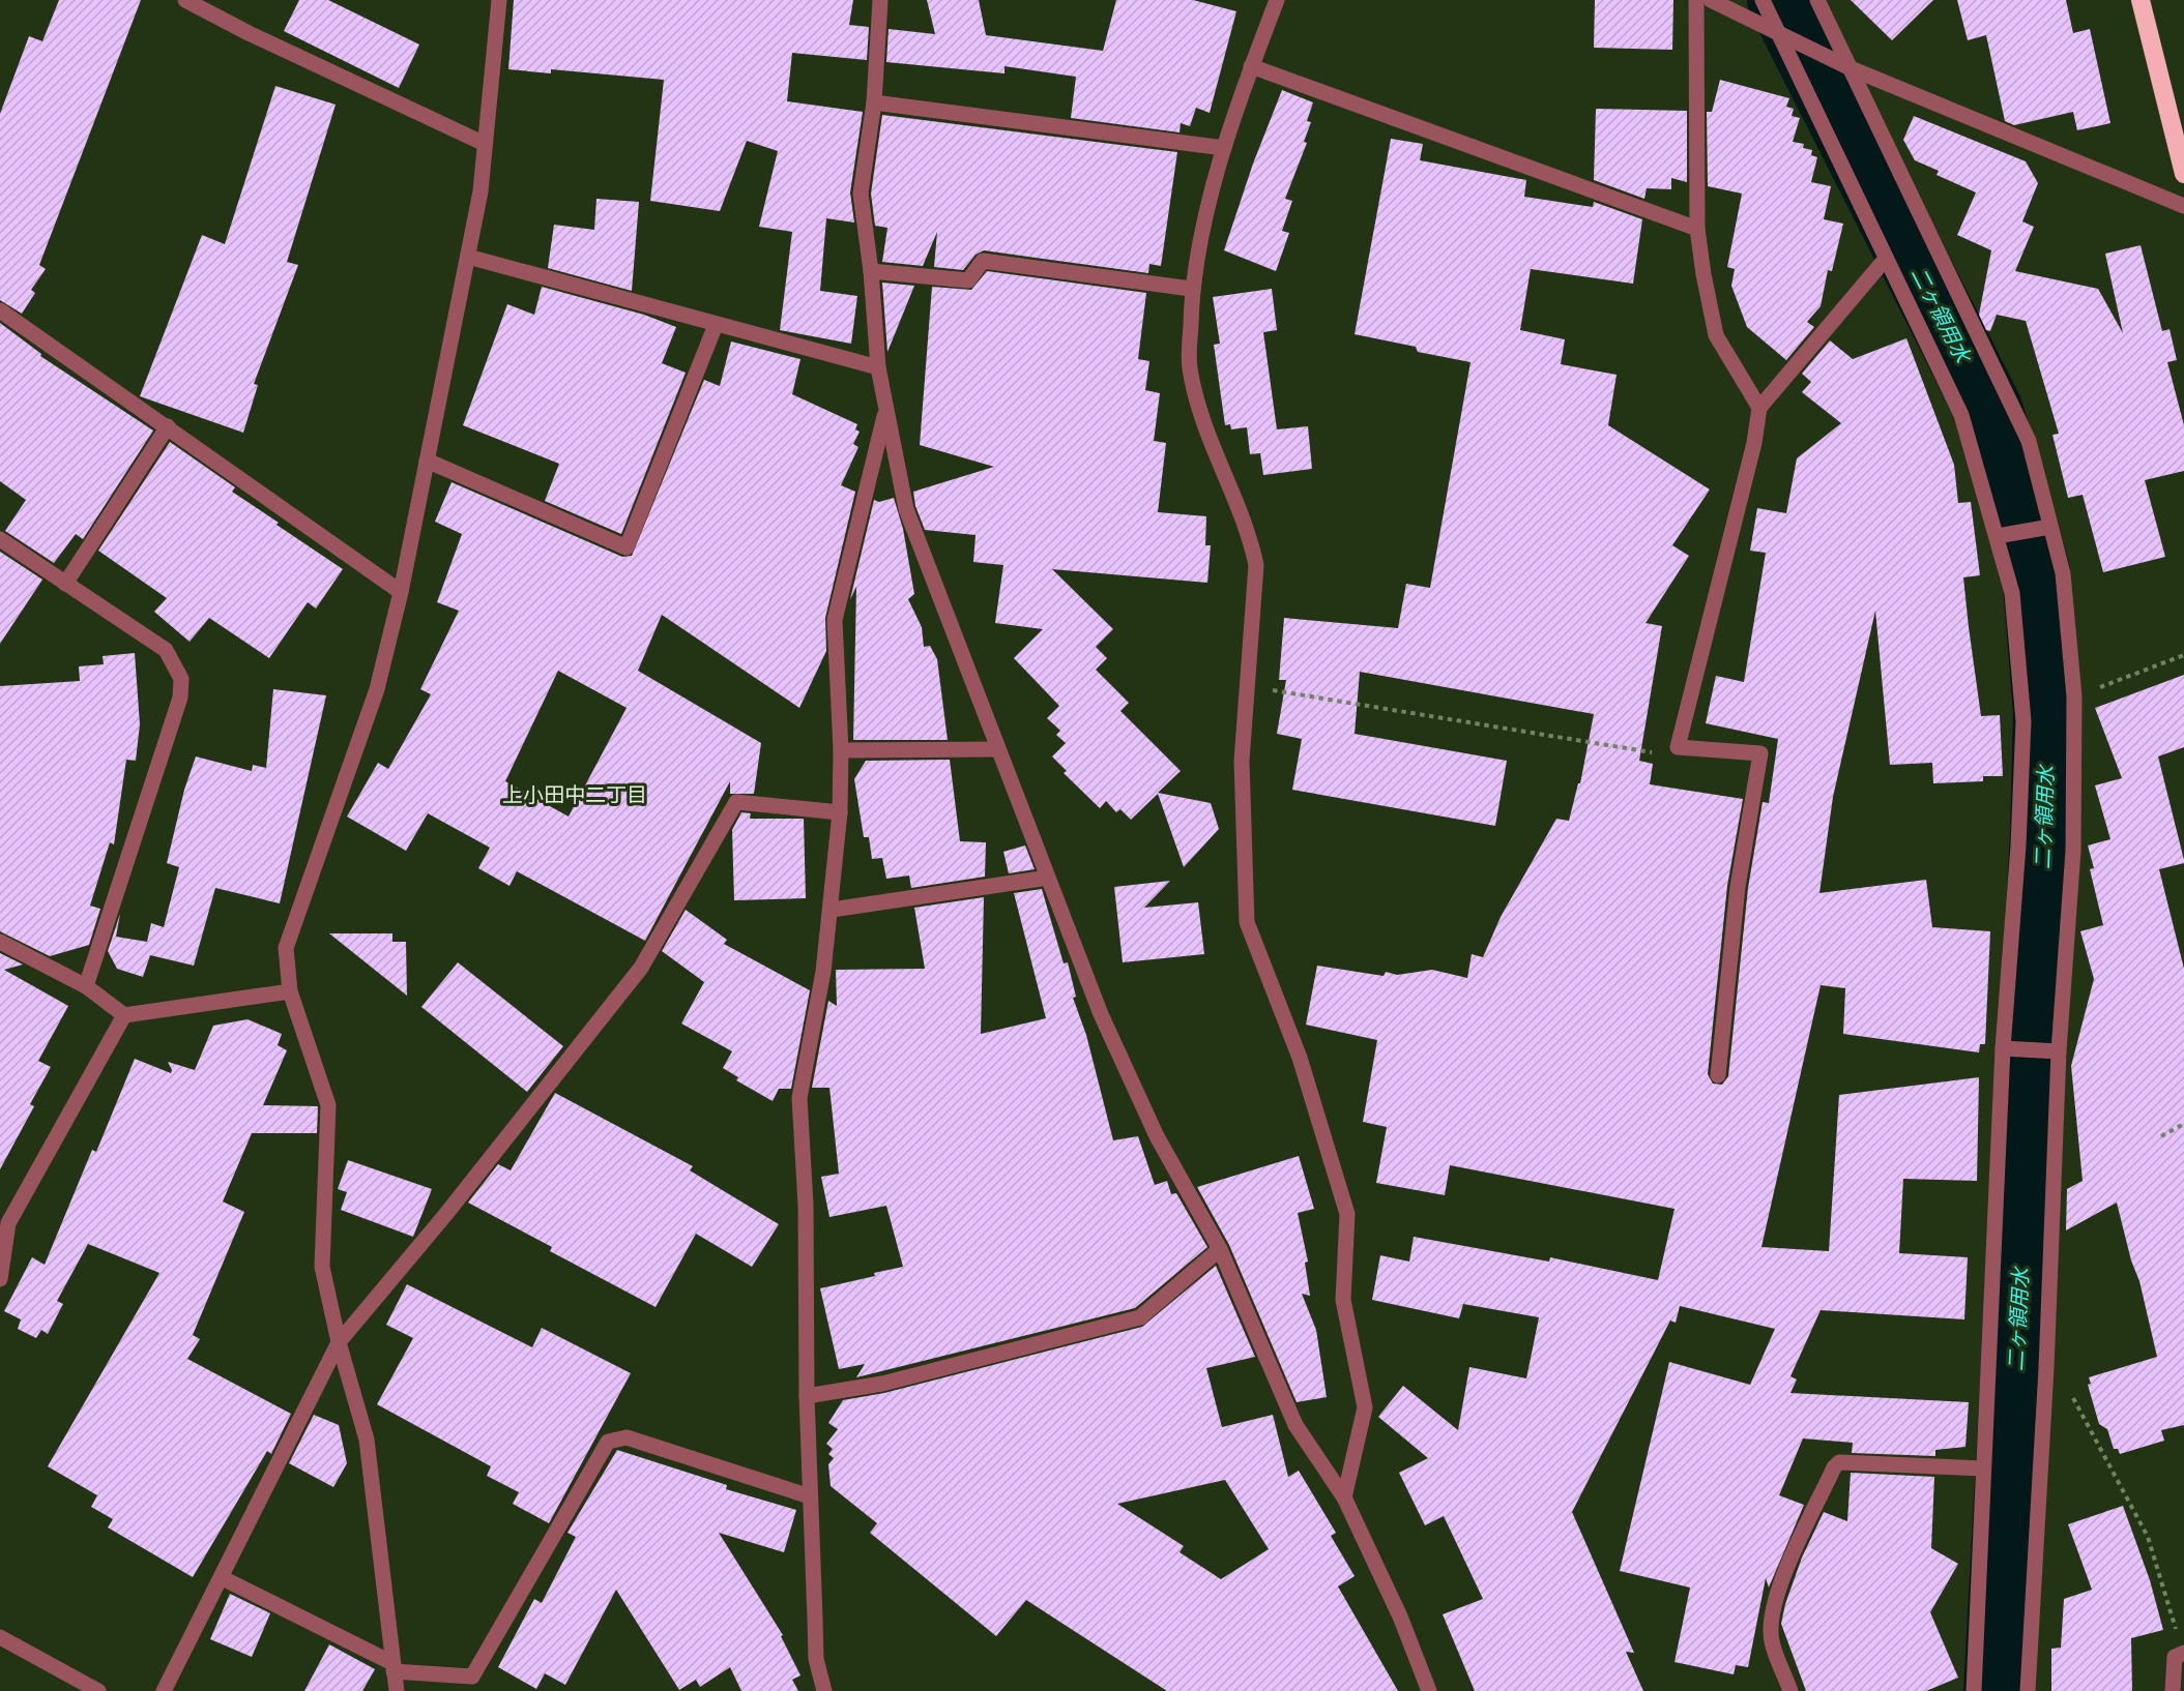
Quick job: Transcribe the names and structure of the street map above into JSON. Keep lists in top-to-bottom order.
{
  "districts": ["上小田中二丁目"],
  "water": ["二ヶ領用水"]
}
